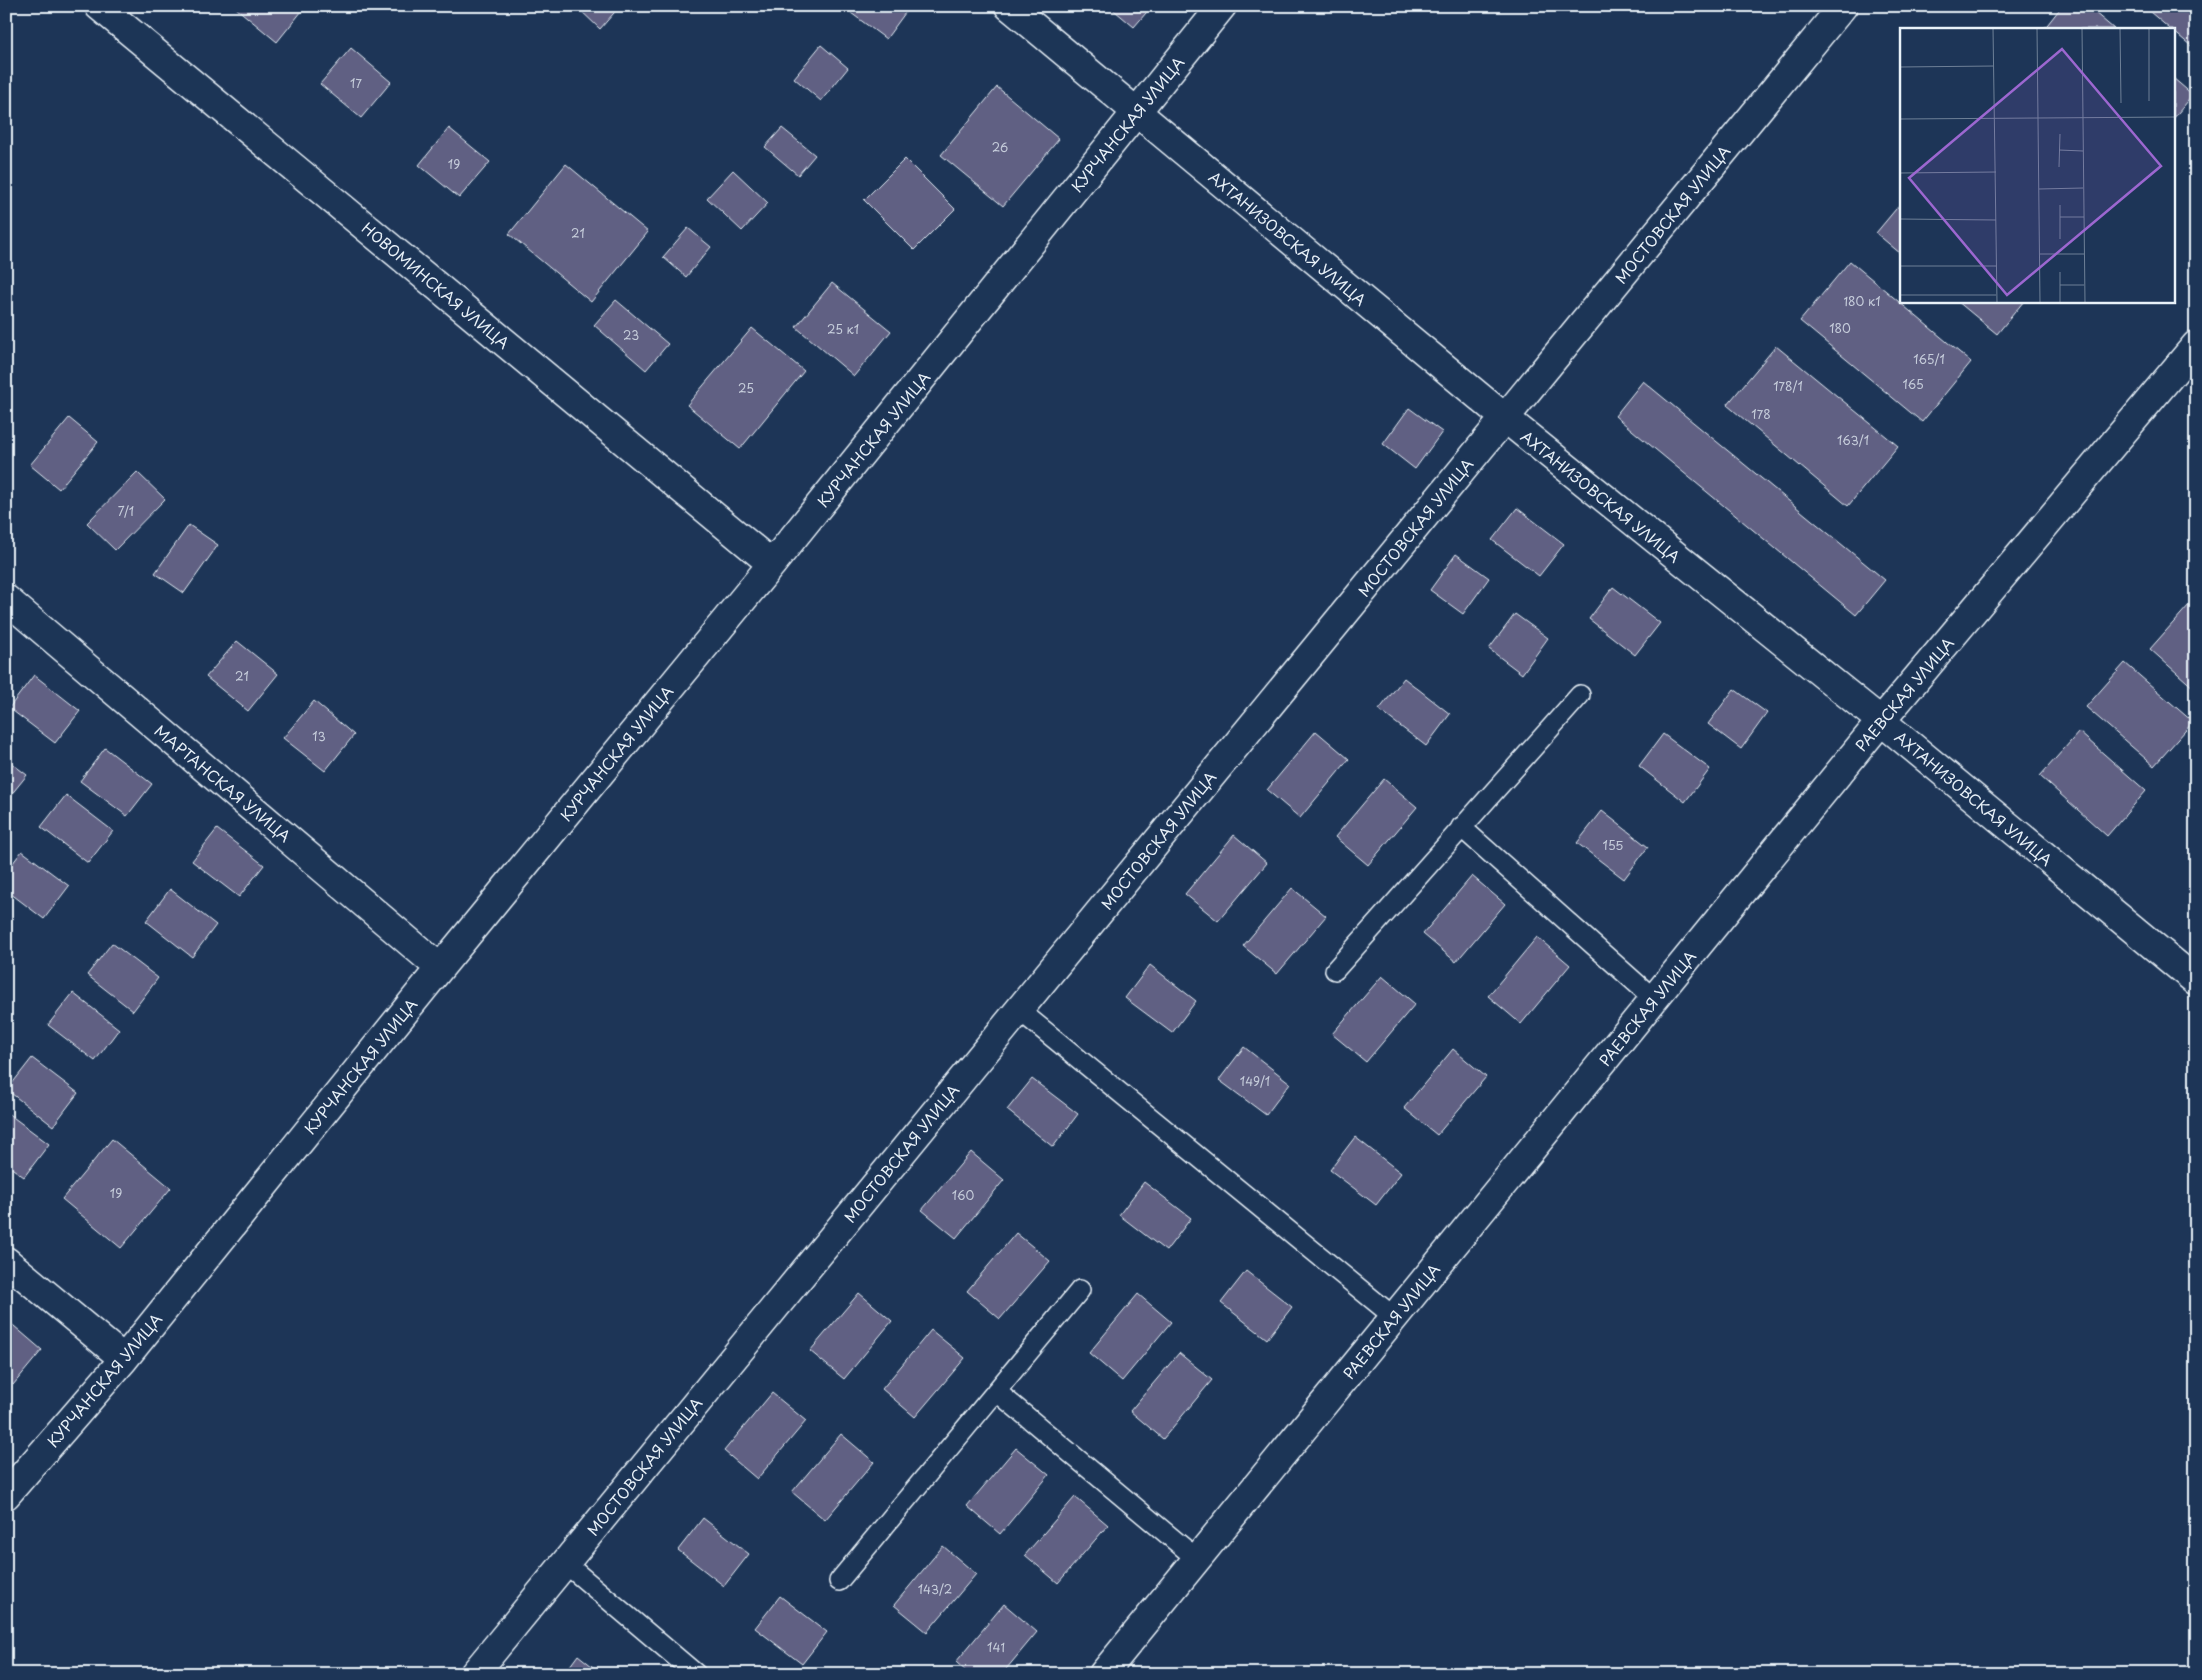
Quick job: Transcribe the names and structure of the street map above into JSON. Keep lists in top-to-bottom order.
{
  "streets": {
    "street": [
      "КУРЧАНСКАЯ УЛИЦА",
      "МОСТОВСКАЯ УЛИЦА",
      "АХТАНИЗОВСКАЯ УЛИЦА",
      "НОВОМИНСКАЯ УЛИЦА",
      "РАЕВСКАЯ УЛИЦА",
      "МАРТАНСКАЯ УЛИЦА"
    ]
  },
  "crossings": [
    ["КУРЧАНСКАЯ УЛИЦА", "АХТАНИЗОВСКАЯ УЛИЦА"],
    ["КУРЧАНСКАЯ УЛИЦА", "НОВОМИНСКАЯ УЛИЦА"],
    ["КУРЧАНСКАЯ УЛИЦА", "МАРТАНСКАЯ УЛИЦА"],
    ["МОСТОВСКАЯ УЛИЦА", "АХТАНИЗОВСКАЯ УЛИЦА"],
    ["АХТАНИЗОВСКАЯ УЛИЦА", "РАЕВСКАЯ УЛИЦА"]
  ],
  "house_numbers": [
    "17",
    "26",
    "19",
    "21",
    "180 к1",
    "180",
    "25 к1",
    "23",
    "165/1",
    "165",
    "178/1",
    "25",
    "178",
    "163/1",
    "7/1",
    "21",
    "13",
    "155",
    "149/1",
    "19",
    "160",
    "143/2",
    "141"
  ]
}
